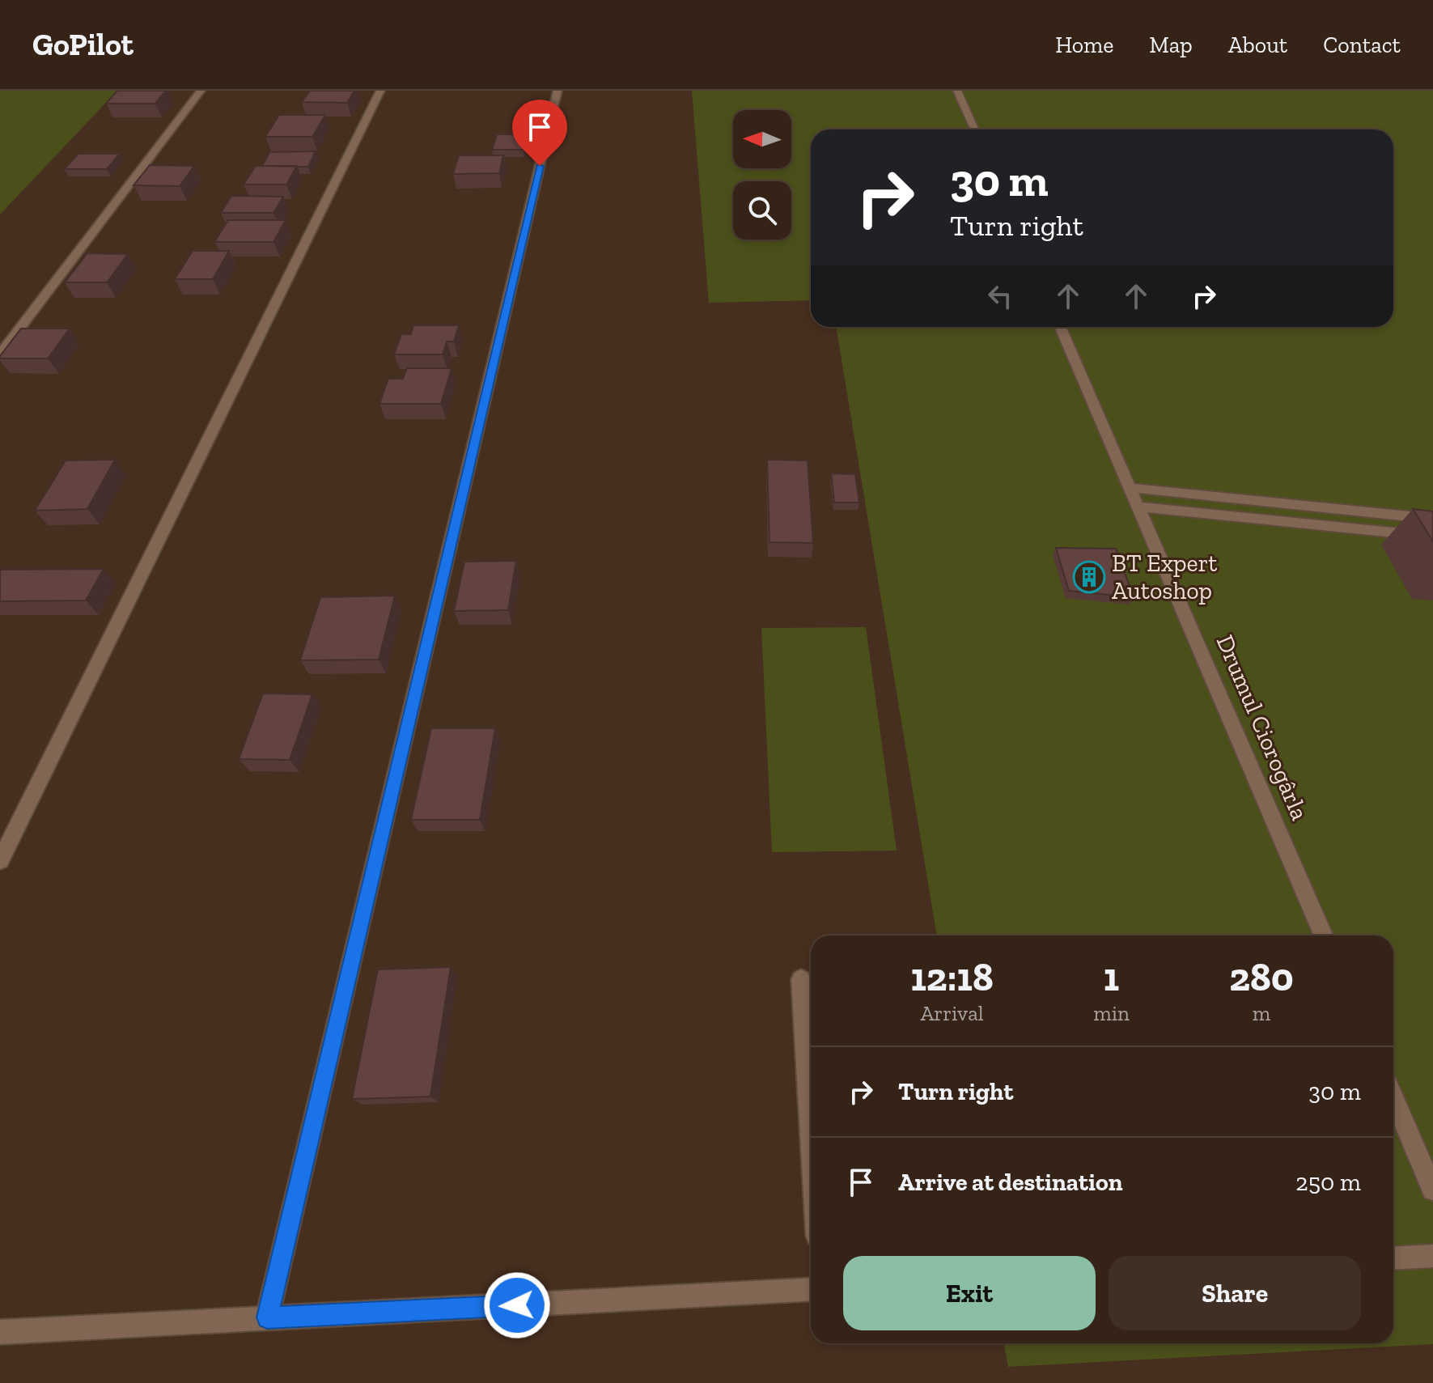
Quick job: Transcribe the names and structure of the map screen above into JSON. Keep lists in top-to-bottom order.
{
  "streets": {
    "street": ["Drumul Ciorogârla"]
  },
  "places": {
    "building": ["BT Expert Autoshop"]
  },
  "north": "left",
  "page": {
    "header": "GoPilot",
    "nav": [
      "Home",
      "Map",
      "About",
      "Contact"
    ],
    "turn": ["30 m", "Turn right"],
    "eta": [
      "12:18",
      "Arrival",
      "1",
      "min",
      "280",
      "m"
    ],
    "list": [
      {
        "name": "Turn right",
        "value": "30 m"
      },
      {
        "name": "Arrive at destination",
        "value": "250 m"
      }
    ],
    "buttons": ["Exit", "Share"]
  }
}
